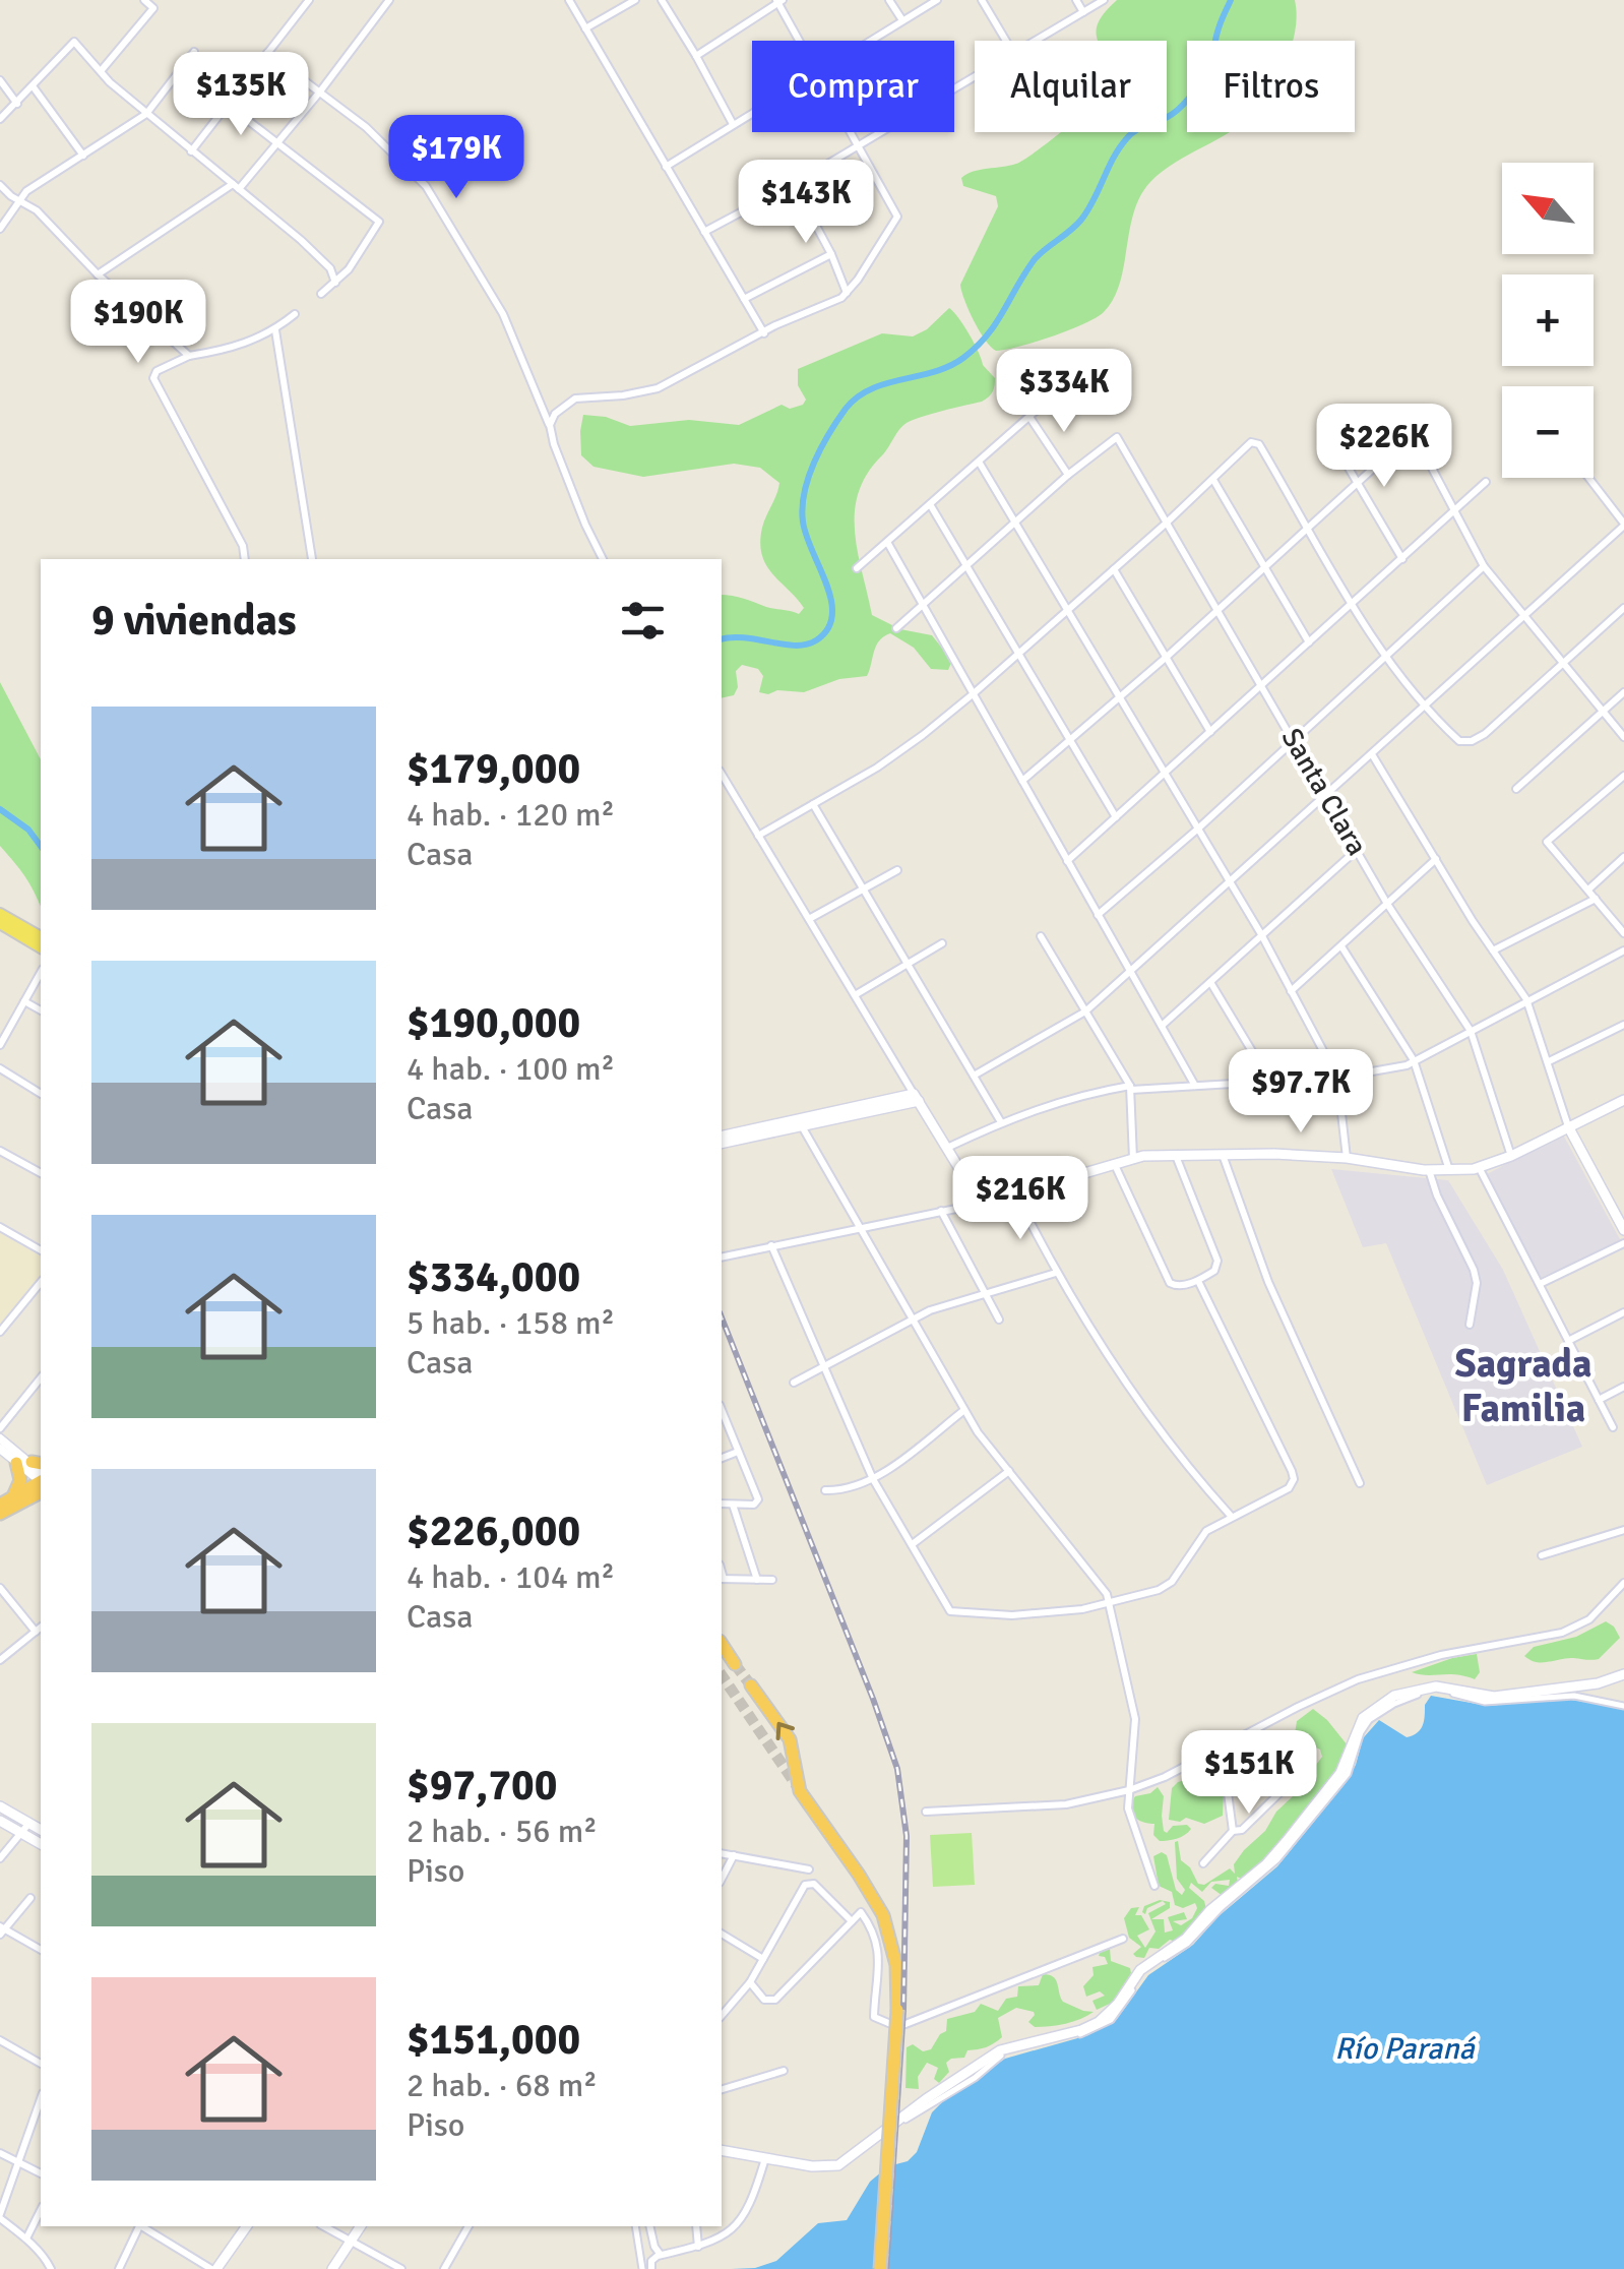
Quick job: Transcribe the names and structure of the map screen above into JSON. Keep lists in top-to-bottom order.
{
  "streets": {
    "street": ["Santa Clara"]
  },
  "districts": ["Sagrada Familia"],
  "water": ["Río Paraná"],
  "north": "top left",
  "page": {
    "chip": ["Comprar", "Alquilar", "Filtros"],
    "price": [
      "$135K",
      "$179K",
      "$143K",
      "$190K",
      "$334K",
      "$226K",
      "$97.7K",
      "$216K",
      "$151K"
    ],
    "map_buttons": ["+", "−"],
    "heading": "9 viviendas",
    "list": [
      {
        "name": "$179,000",
        "note": "4 hab. · 120 m² · Casa"
      },
      {
        "name": "$190,000",
        "note": "4 hab. · 100 m² · Casa"
      },
      {
        "name": "$334,000",
        "note": "5 hab. · 158 m² · Casa"
      },
      {
        "name": "$226,000",
        "note": "4 hab. · 104 m² · Casa"
      },
      {
        "name": "$97,700",
        "note": "2 hab. · 56 m² · Piso"
      },
      {
        "name": "$151,000",
        "note": "2 hab. · 68 m² · Piso"
      }
    ]
  }
}
